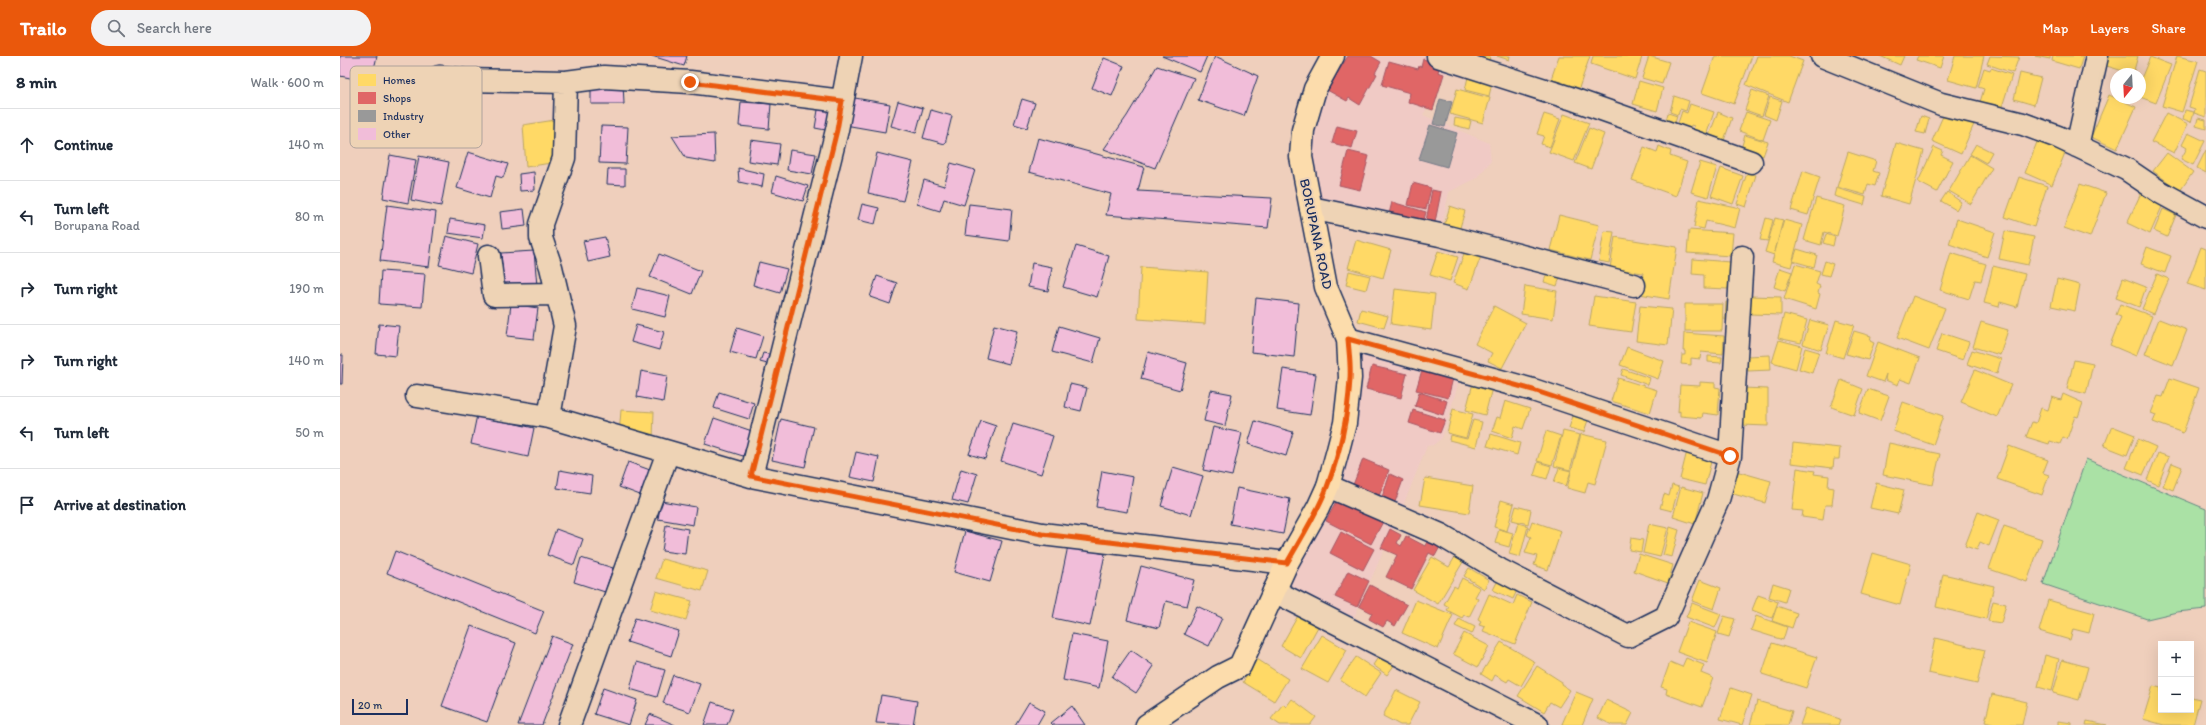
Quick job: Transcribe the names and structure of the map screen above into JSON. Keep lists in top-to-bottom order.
{
  "streets": {
    "main road": ["BORUPANA ROAD"]
  },
  "legend": [
    "Homes",
    "Shops",
    "Industry",
    "Other"
  ],
  "scale_bar": "20 m",
  "north": "bottom",
  "page": {
    "header": "Trailo",
    "search": "Search here",
    "nav": ["Map", "Layers", "Share"],
    "heading": ["8 min", "Walk · 600 m"],
    "list": [
      ["Continue", "140 m"],
      ["Turn left", "Borupana Road", "80 m"],
      ["Turn right", "190 m"],
      ["Turn right", "140 m"],
      ["Turn left", "50 m"],
      "Arrive at destination"
    ],
    "map_buttons": ["+", "−"],
    "scale": "20 m"
  }
}
